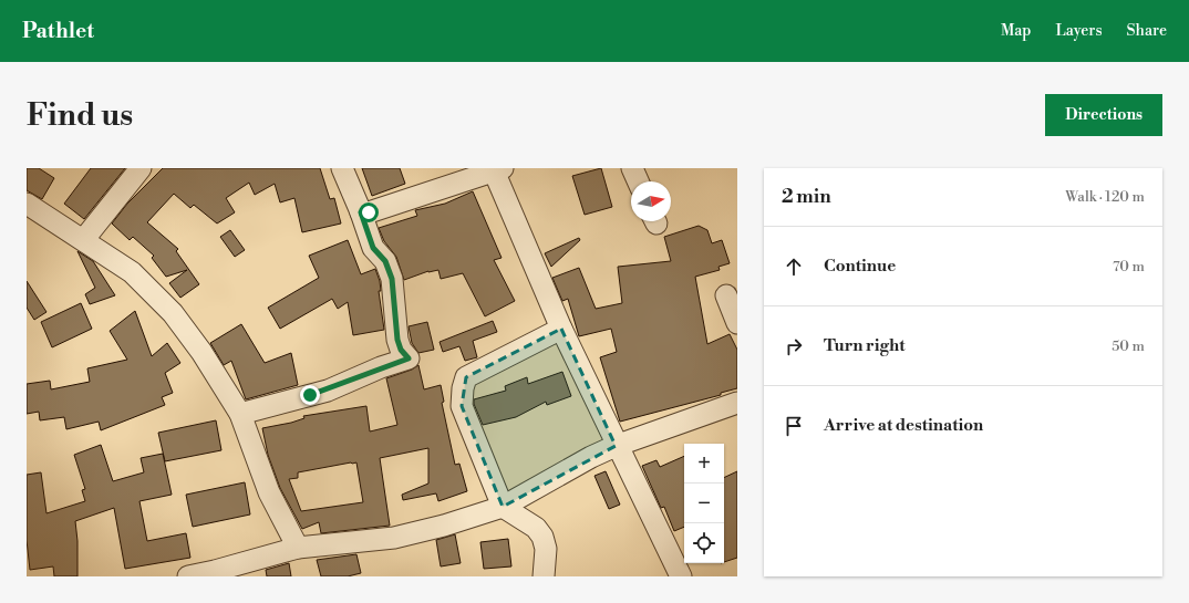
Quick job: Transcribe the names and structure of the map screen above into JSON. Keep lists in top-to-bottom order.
{
  "north": "right",
  "page": {
    "header": "Pathlet",
    "nav": ["Map", "Layers", "Share"],
    "buttons": "Directions",
    "title": "Find us",
    "heading": ["2 min", "Walk · 120 m"],
    "list": [
      ["Continue", "70 m"],
      ["Turn right", "50 m"],
      "Arrive at destination"
    ],
    "map_buttons": ["+", "−"]
  }
}
